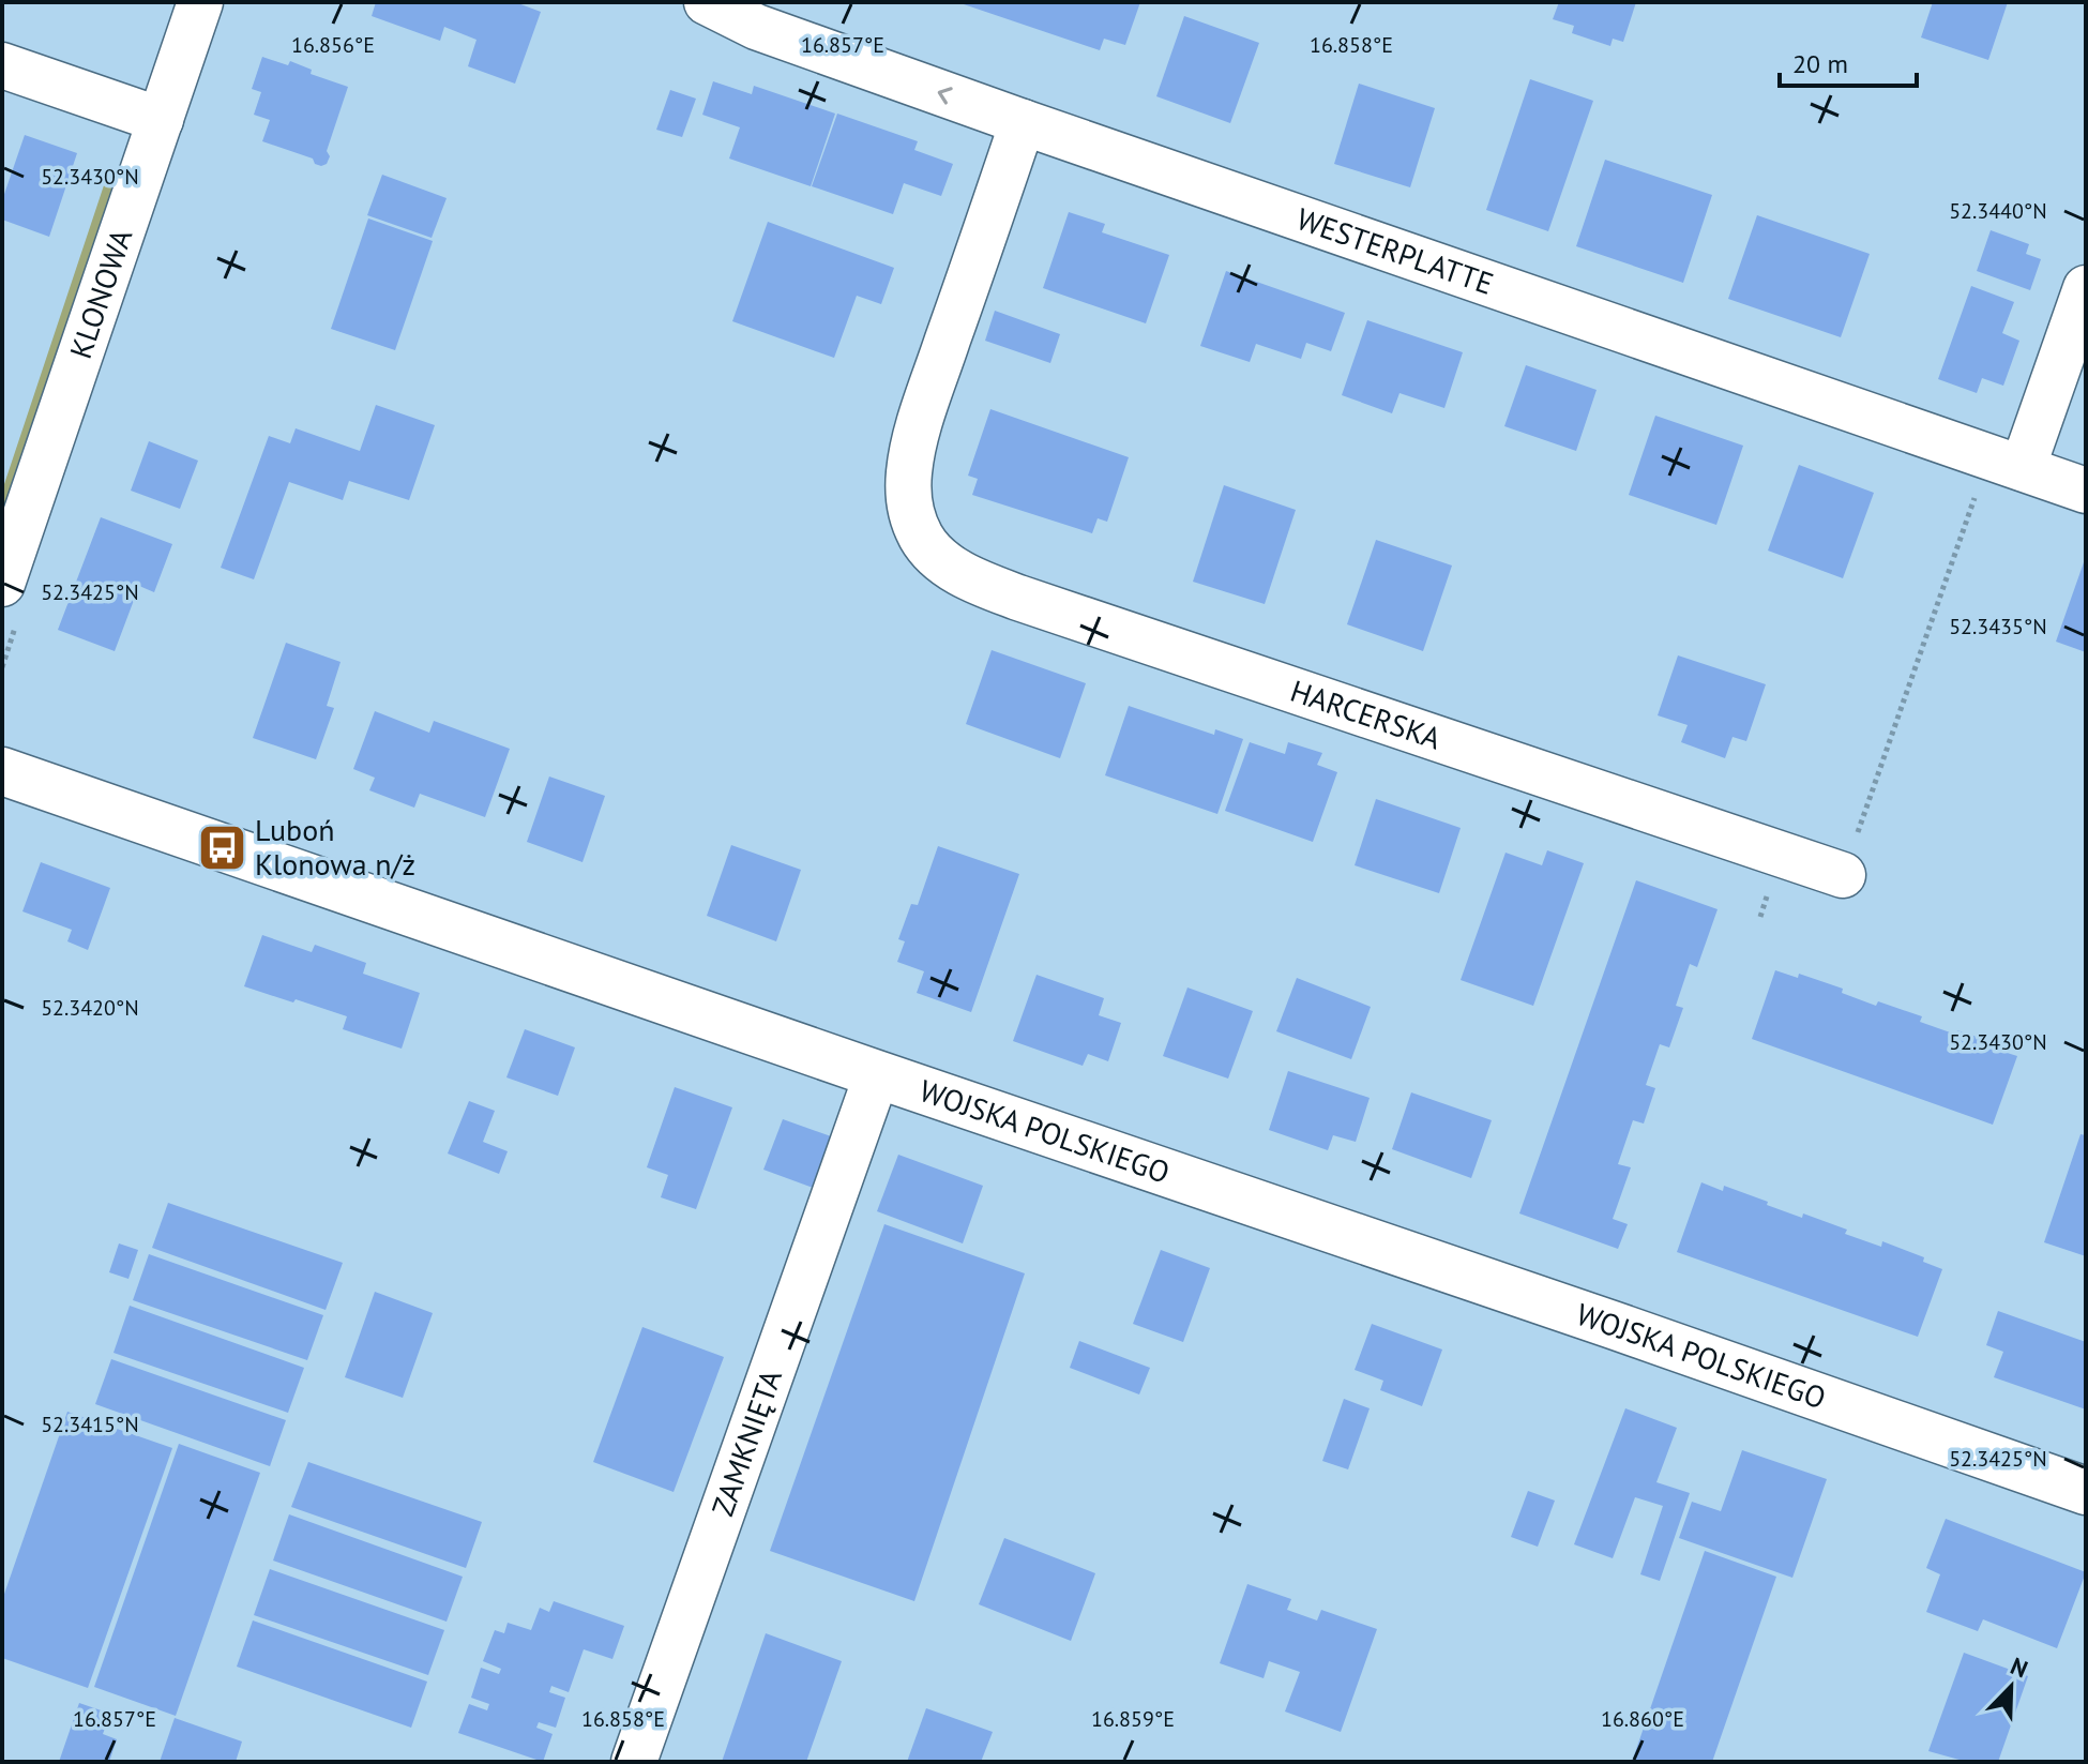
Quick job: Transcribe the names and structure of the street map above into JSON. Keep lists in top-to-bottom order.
{
  "streets": {
    "street": [
      "WESTERPLATTE",
      "KLONOWA",
      "HARCERSKA",
      "WOJSKA POLSKIEGO",
      "ZAMKNIĘTA"
    ]
  },
  "crossings": [
    ["WESTERPLATTE", "HARCERSKA"],
    ["WOJSKA POLSKIEGO", "ZAMKNIĘTA"]
  ],
  "places": {
    "bus stop": ["Luboń Klonowa n/ż"]
  },
  "scale_bar": "20 m",
  "north": "top right",
  "coordinates": [
    "16.856°E",
    "16.857°E",
    "16.858°E",
    "52.3430°N",
    "52.3440°N",
    "52.3425°N",
    "52.3435°N",
    "52.3420°N",
    "52.3415°N",
    "16.859°E",
    "16.860°E"
  ]
}
